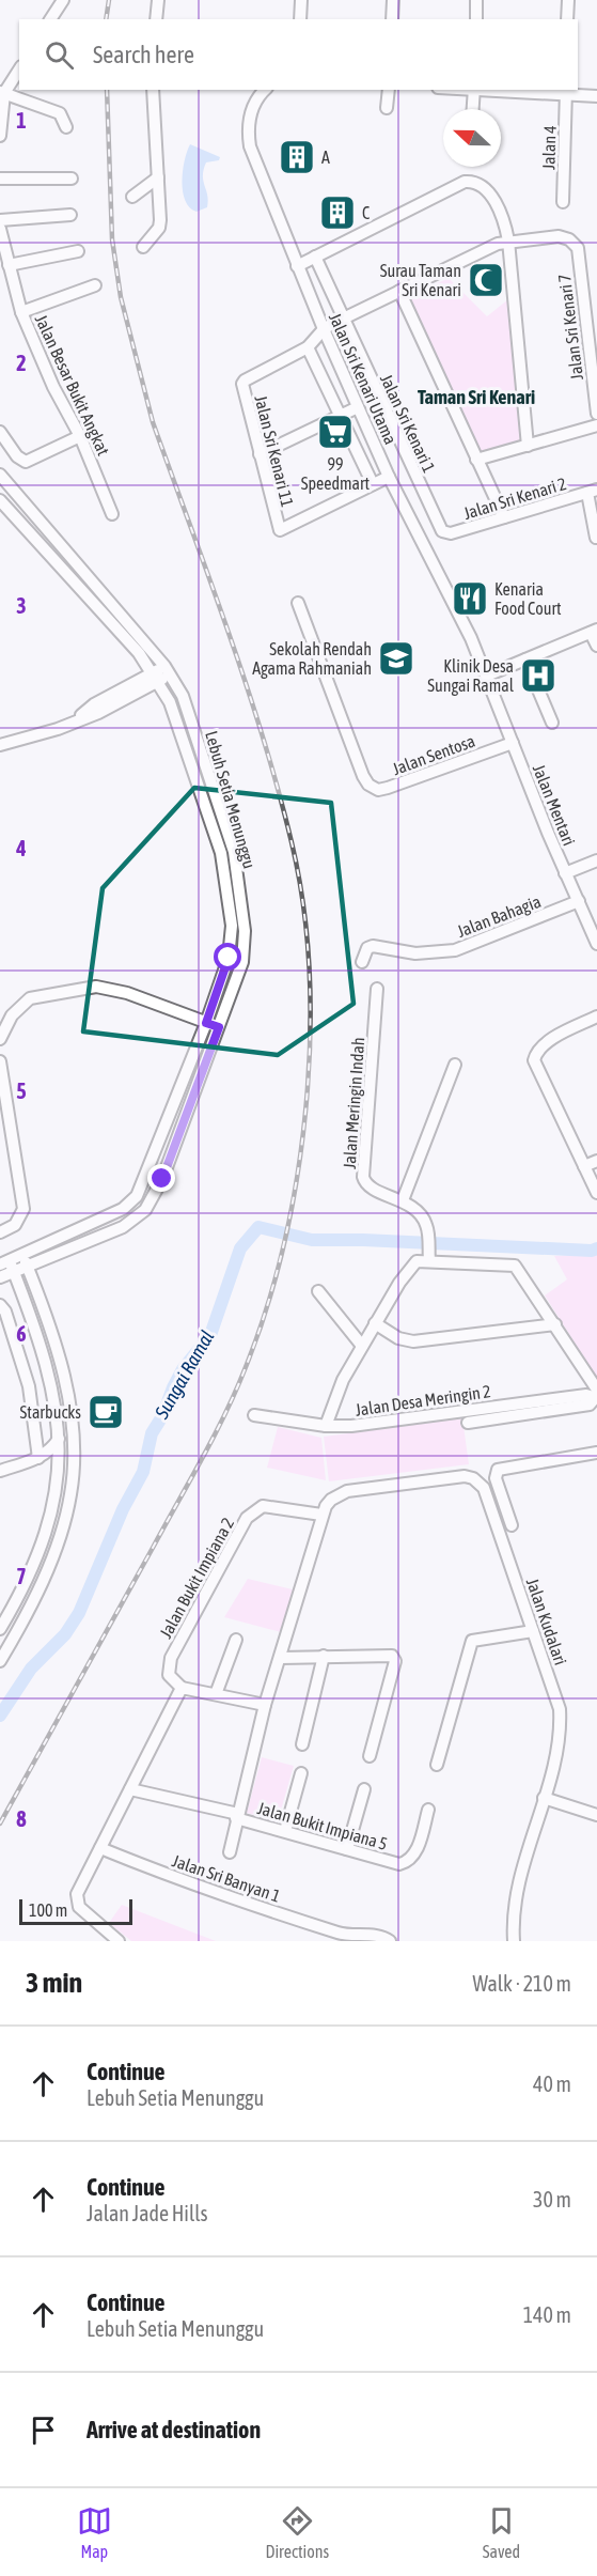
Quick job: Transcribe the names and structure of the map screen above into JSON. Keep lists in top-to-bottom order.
{
  "streets": {
    "street": [
      "Jalan 4",
      "Jalan Sri Kenari 7",
      "Jalan Sri Kenari Utama",
      "Jalan Besar Bukit Angkat",
      "Jalan Sri Kenari 1",
      "Jalan Sri Kenari 11",
      "Jalan Sri Kenari 2",
      "Jalan Sentosa",
      "Lebuh Setia Menunggu",
      "Jalan Mentari",
      "Jalan Bahagia",
      "Jalan Meringin Indah",
      "Jalan Desa Meringin 2",
      "Jalan Bukit Impiana 2",
      "Jalan Kudalari",
      "Jalan Bukit Impiana 5",
      "Jalan Sri Banyan 1"
    ]
  },
  "crossings": [
    ["Jalan Sri Kenari Utama", "Jalan Mentari"],
    ["Jalan Sri Kenari 1", "Jalan Sri Kenari 2"],
    ["Jalan Sentosa", "Jalan Mentari"],
    ["Jalan Mentari", "Jalan Bahagia"],
    ["Jalan Bukit Impiana 2", "Jalan Kudalari"]
  ],
  "districts": ["Taman Sri Kenari"],
  "water": ["Sungai Ramal"],
  "places": {
    "building": ["A", "C"],
    "mosque": ["Surau Taman Sri Kenari"],
    "supermarket": ["99 Speedmart"],
    "restaurant": ["Kenaria Food Court"],
    "school or university": ["Sekolah Rendah Agama Rahmaniah"],
    "hospital": ["Klinik Desa Sungai Ramal"],
    "cafe": ["Starbucks"]
  },
  "scale_bar": "100 m",
  "north": "left",
  "page": {
    "search": "Search here",
    "scale": "100 m",
    "heading": ["3 min", "Walk · 210 m"],
    "list": [
      ["Continue", "Lebuh Setia Menunggu", "40 m"],
      ["Continue", "Jalan Jade Hills", "30 m"],
      ["Continue", "Lebuh Setia Menunggu", "140 m"],
      "Arrive at destination"
    ],
    "nav": ["Map", "Directions", "Saved"]
  },
  "grid": {
    "rows": [
      "1",
      "2",
      "3",
      "4",
      "5",
      "6",
      "7",
      "8"
    ]
  }
}
